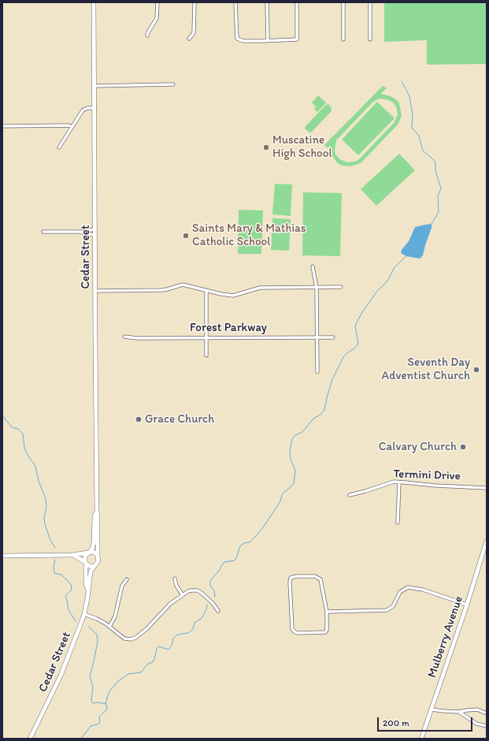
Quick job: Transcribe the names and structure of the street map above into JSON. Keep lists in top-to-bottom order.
{
  "streets": {
    "main road": ["Cedar Street", "Mulberry Avenue"],
    "street": ["Forest Parkway", "Termini Drive"]
  },
  "places": [
    "Muscatine High School",
    "Saints Mary & Mathias Catholic School",
    "Seventh Day Adventist Church",
    "Grace Church",
    "Calvary Church"
  ],
  "scale_bar": "200 m"
}
